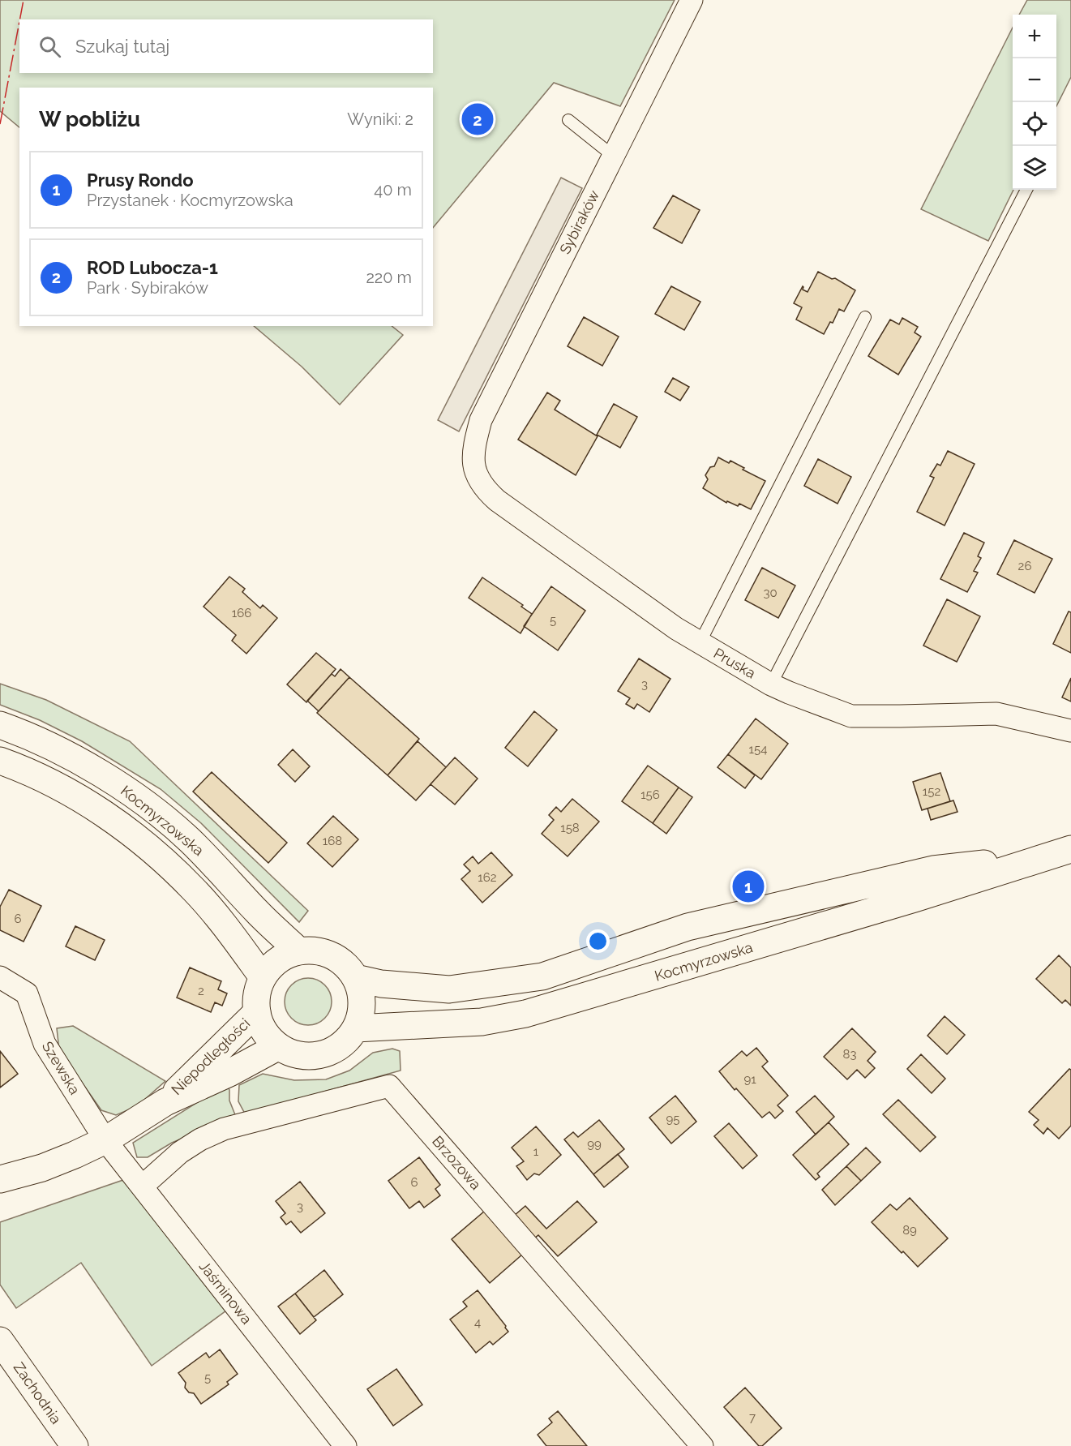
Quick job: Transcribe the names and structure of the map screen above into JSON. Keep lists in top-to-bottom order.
{
  "streets": {
    "main road": ["Kocmyrzowska", "Niepodległości", "Zachodnia"],
    "street": [
      "Sybiraków",
      "Pruska",
      "Szewska",
      "Brzozowa",
      "Jaśminowa"
    ]
  },
  "crossings": [
    ["Sybiraków", "Pruska"],
    ["Kocmyrzowska", "Niepodległości"],
    ["Niepodległości", "Szewska"],
    ["Niepodległości", "Jaśminowa"],
    ["Szewska", "Jaśminowa"],
    ["Brzozowa", "Jaśminowa"]
  ],
  "house_numbers": [
    "26",
    "30",
    "166",
    "5",
    "3",
    "154",
    "152",
    "156",
    "158",
    "168",
    "162",
    "6",
    "2",
    "83",
    "91",
    "95",
    "99",
    "1",
    "6",
    "3",
    "89",
    "4",
    "5",
    "7"
  ],
  "page": {
    "map_buttons": ["+", "−"],
    "search": "Szukaj tutaj",
    "heading": ["W pobliżu", "Wyniki: 2"],
    "pins": ["2", "1"],
    "list": [
      {
        "mark": "1",
        "name": "Prusy Rondo",
        "note": "Przystanek · Kocmyrzowska",
        "value": "40 m"
      },
      {
        "mark": "2",
        "name": "ROD Lubocza-1",
        "note": "Park · Sybiraków",
        "value": "220 m"
      }
    ]
  }
}
